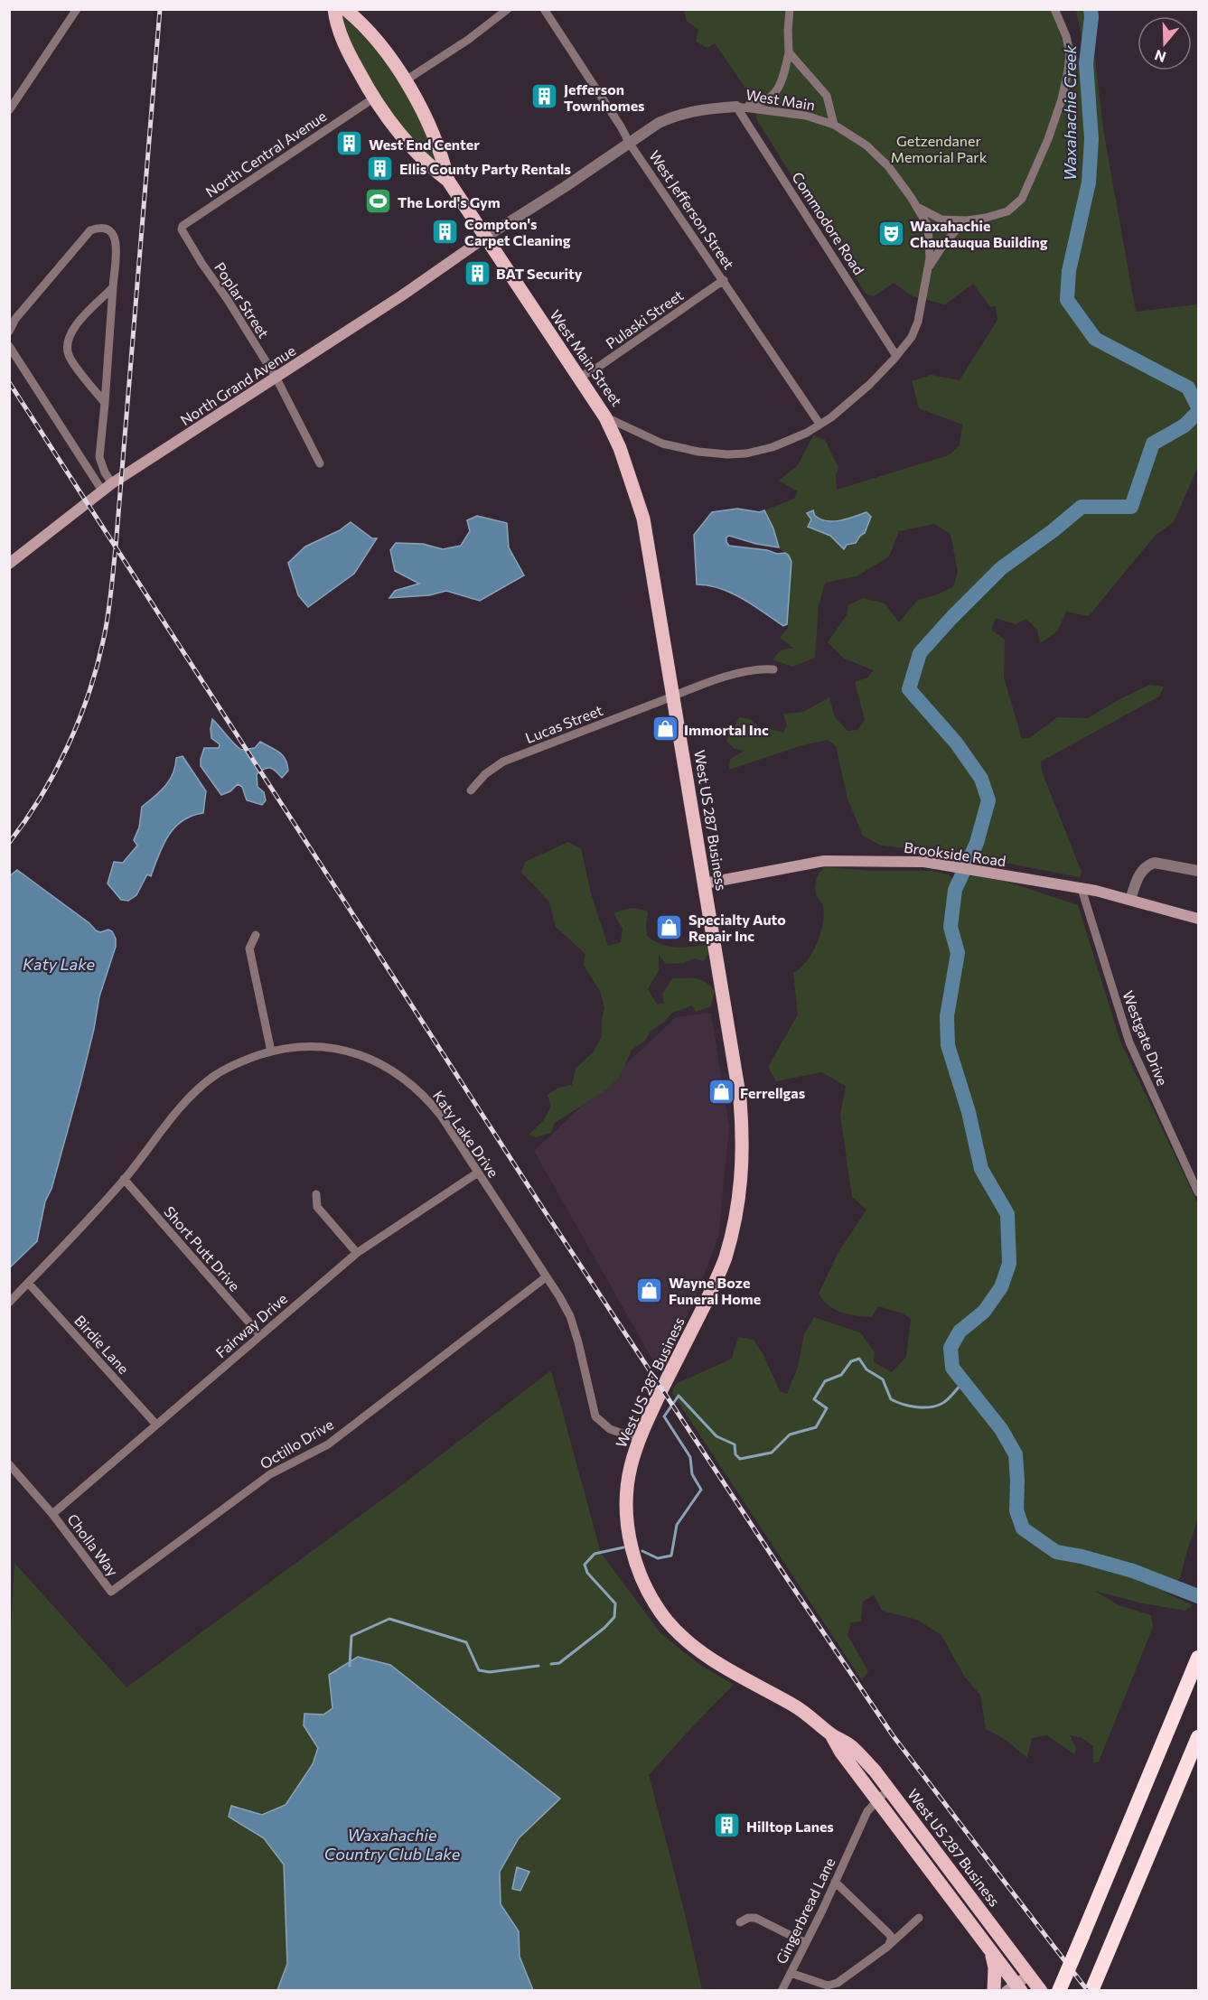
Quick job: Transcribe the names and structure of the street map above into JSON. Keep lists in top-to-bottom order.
{
  "streets": {
    "main road": [
      "West Main Street",
      "North Grand Avenue",
      "West US 287 Business",
      "Brookside Road"
    ],
    "street": [
      "West Main",
      "North Central Avenue",
      "West Jefferson Street",
      "Commodore Road",
      "Poplar Street",
      "Pulaski Street",
      "Lucas Street",
      "Westgate Drive",
      "Katy Lake Drive",
      "Short Putt Drive",
      "Fairway Drive",
      "Birdie Lane",
      "Octillo Drive",
      "Cholla Way",
      "Gingerbread Lane"
    ]
  },
  "crossings": [
    ["West Main", "Commodore Road"],
    ["West Main", "West Main Street"],
    ["North Central Avenue", "Poplar Street"],
    ["North Central Avenue", "West Main Street"],
    ["West Jefferson Street", "Pulaski Street"],
    ["West Jefferson Street", "West Main Street"],
    ["Commodore Road", "West Main Street"],
    ["Poplar Street", "North Grand Avenue"],
    ["Pulaski Street", "West Main Street"],
    ["West Main Street", "North Grand Avenue"],
    ["West Main Street", "West US 287 Business"],
    ["Lucas Street", "West US 287 Business"],
    ["West US 287 Business", "Brookside Road"],
    ["West US 287 Business", "Katy Lake Drive"],
    ["West US 287 Business", "Gingerbread Lane"],
    ["Brookside Road", "Westgate Drive"],
    ["Katy Lake Drive", "Short Putt Drive"],
    ["Katy Lake Drive", "Fairway Drive"],
    ["Katy Lake Drive", "Birdie Lane"],
    ["Katy Lake Drive", "Octillo Drive"],
    ["Short Putt Drive", "Fairway Drive"],
    ["Fairway Drive", "Birdie Lane"],
    ["Fairway Drive", "Cholla Way"],
    ["Octillo Drive", "Cholla Way"]
  ],
  "water": ["Waxahachie Creek", "Katy Lake", "Waxahachie Country Club Lake"],
  "parks": ["Getzendaner Memorial Park"],
  "places": {
    "building": [
      "Jefferson Townhomes",
      "West End Center",
      "Ellis County Party Rentals",
      "Compton's Carpet Cleaning",
      "BAT Security",
      "Hilltop Lanes"
    ],
    "sports": ["The Lord's Gym"],
    "theatre": ["Waxahachie Chautauqua Building"],
    "shop": [
      "Immortal Inc",
      "Specialty Auto Repair Inc",
      "Ferrellgas",
      "Wayne Boze Funeral Home"
    ]
  },
  "north": "bottom"
}
